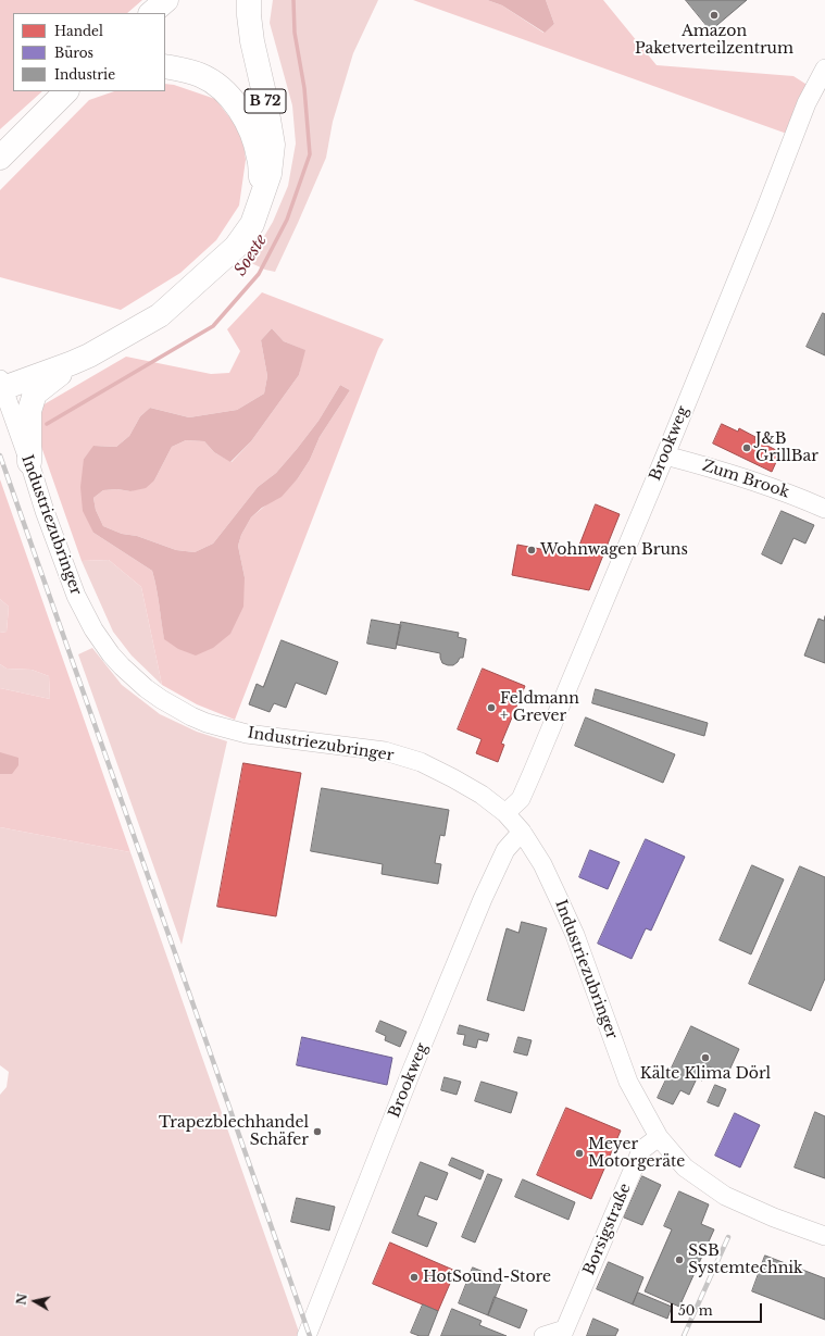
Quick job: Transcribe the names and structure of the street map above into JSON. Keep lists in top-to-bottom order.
{
  "streets": {
    "highway": ["B 72"],
    "street": [
      "Brookweg",
      "Zum Brook",
      "Industriezubringer",
      "Borsigstraße"
    ]
  },
  "crossings": [
    ["Brookweg", "Zum Brook"],
    ["Brookweg", "Industriezubringer"],
    ["Industriezubringer", "Borsigstraße"]
  ],
  "water": ["Soeste"],
  "places": [
    "Amazon Paketverteilzentrum",
    "J&B GrillBar",
    "Wohnwagen Bruns",
    "Feldmann + Grever",
    "Kälte Klima Dörl",
    "Trapezblechhandel Schäfer",
    "Meyer Motorgeräte",
    "SSB Systemtechnik",
    "HotSound-Store"
  ],
  "legend": ["Handel", "Büros", "Industrie"],
  "scale_bar": "50 m",
  "north": "left"
}
